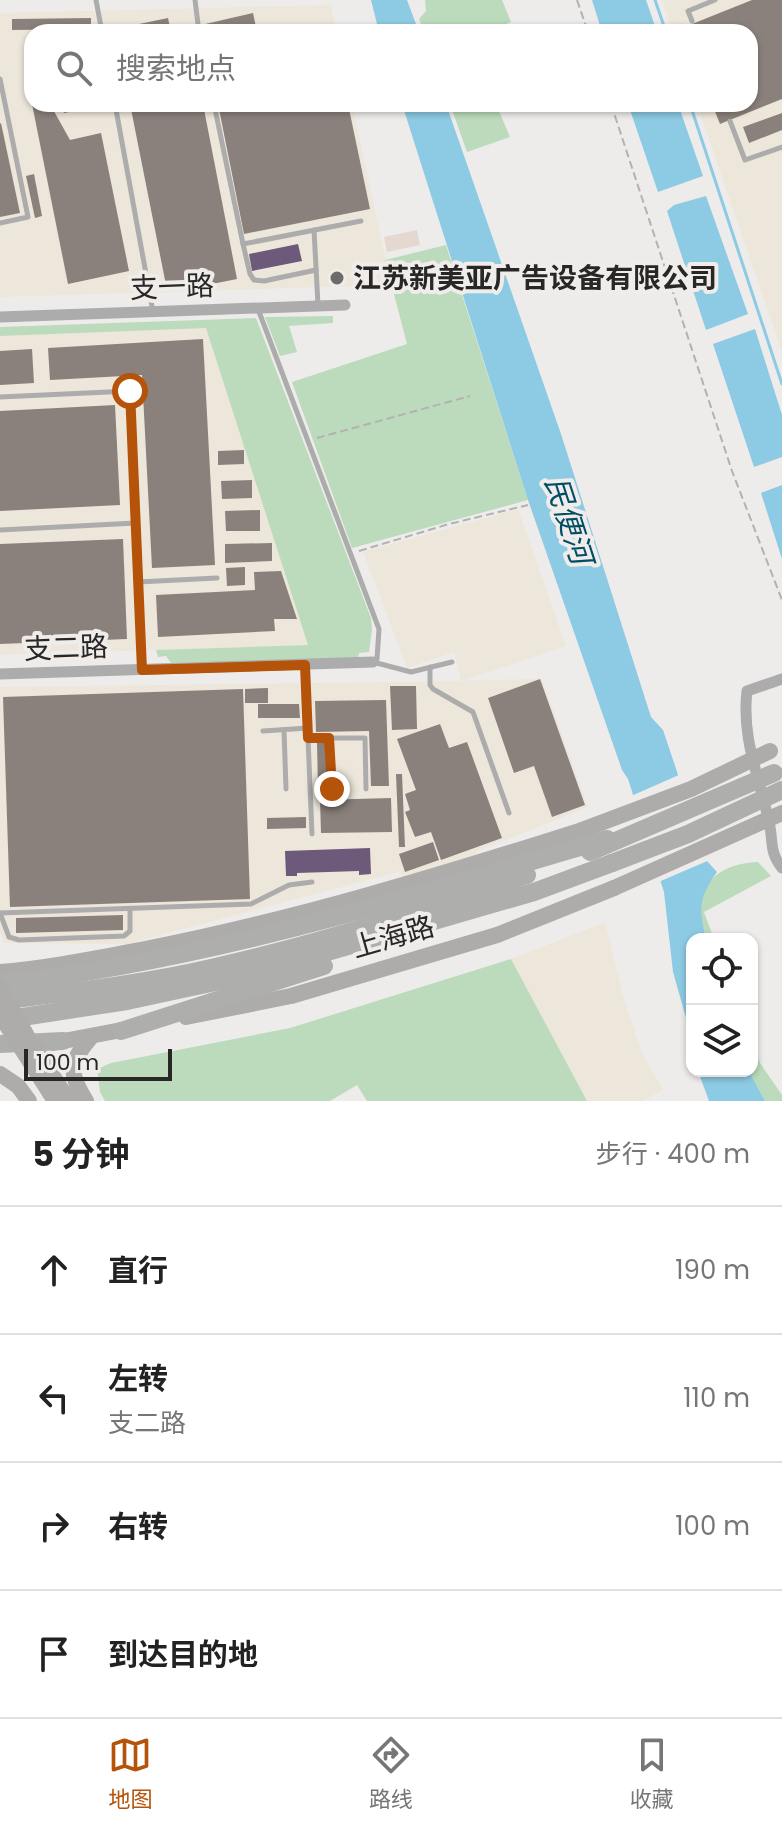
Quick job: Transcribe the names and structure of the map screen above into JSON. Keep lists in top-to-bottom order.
{
  "streets": {
    "highway": ["上海路"],
    "street": ["支一路", "支二路"]
  },
  "water": ["民便河"],
  "places": ["江苏新美亚广告设备有限公司"],
  "scale_bar": "100 m",
  "page": {
    "search": "搜索地点",
    "scale": "100 m",
    "heading": ["5 分钟", "步行 · 400 m"],
    "list": [
      ["直行", "190 m"],
      ["左转", "支二路", "110 m"],
      ["右转", "100 m"],
      "到达目的地"
    ],
    "nav": ["地图", "路线", "收藏"]
  }
}
